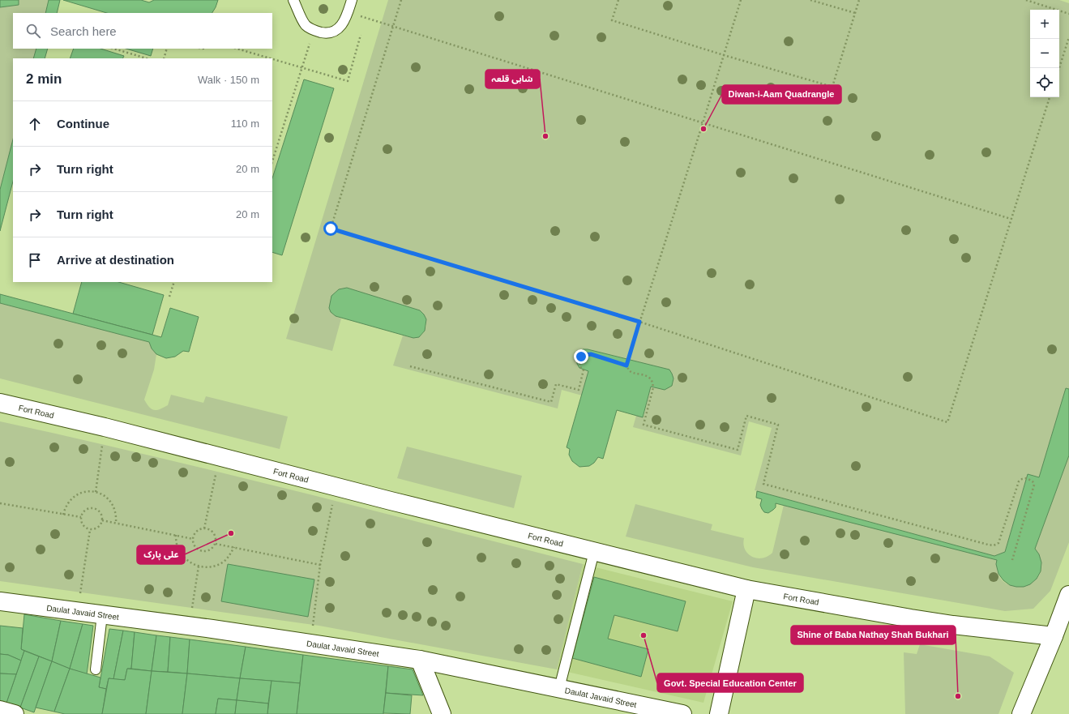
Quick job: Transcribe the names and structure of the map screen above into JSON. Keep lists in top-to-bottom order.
{
  "streets": {
    "street": ["Fort Road", "Daulat Javaid Street"]
  },
  "places": [
    "Diwan-i-Aam Quadrangle",
    "شاہی قلعہ",
    "علی پارک",
    "Govt. Special Education Center",
    "Shine of Baba Nathay Shah Bukhari"
  ],
  "page": {
    "map_buttons": ["+", "−"],
    "search": "Search here",
    "heading": ["2 min", "Walk · 150 m"],
    "list": [
      ["Continue", "110 m"],
      ["Turn right", "20 m"],
      ["Turn right", "20 m"],
      "Arrive at destination"
    ]
  }
}
